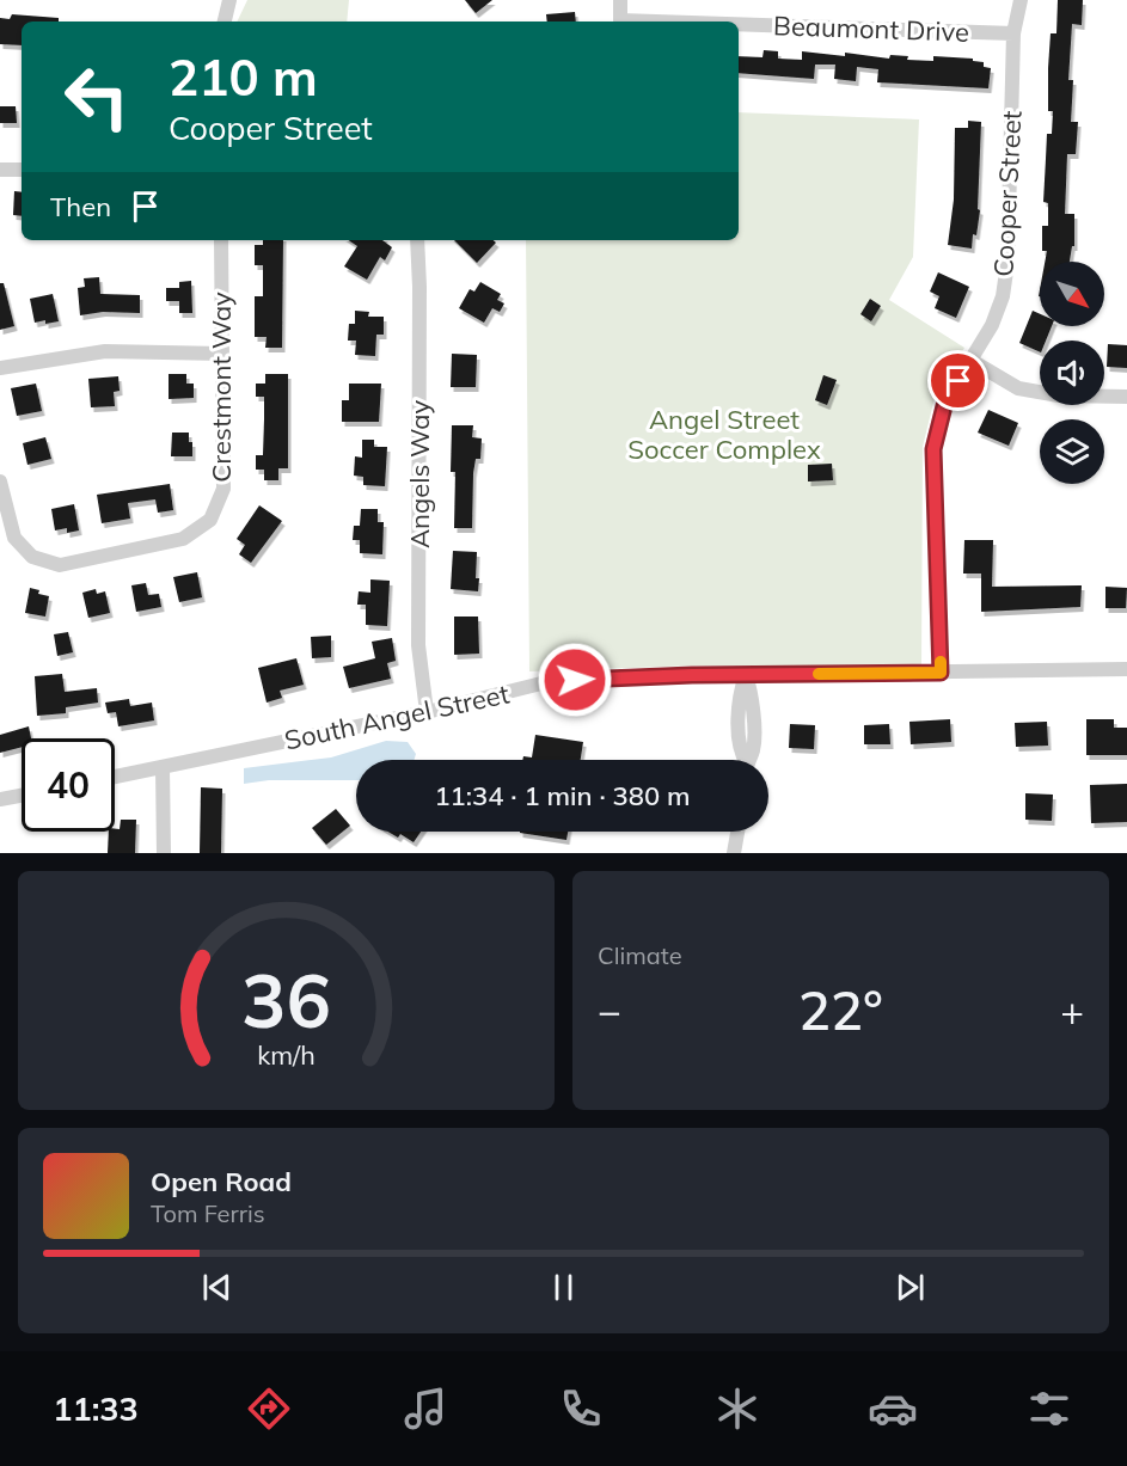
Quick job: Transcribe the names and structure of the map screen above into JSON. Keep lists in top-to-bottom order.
{
  "streets": {
    "street": [
      "Beaumont Drive",
      "Cooper Street",
      "Crestmont Way",
      "Angels Way",
      "South Angel Street"
    ]
  },
  "crossings": [
    ["Beaumont Drive", "Cooper Street"],
    ["Cooper Street", "South Angel Street"],
    ["Angels Way", "South Angel Street"]
  ],
  "parks": ["Angel Street Soccer Complex"],
  "north": "bottom right",
  "page": {
    "turn": ["210 m", "Cooper Street"],
    "then": "Then",
    "limit": "40",
    "trip": "11:34 · 1 min · 380 m",
    "tile": "Climate",
    "heat": ["−", "22°", "+"],
    "song": ["Open Road", "Tom Ferris"],
    "tabs": "11:33",
    "gauge": ["36", "km/h"]
  }
}
